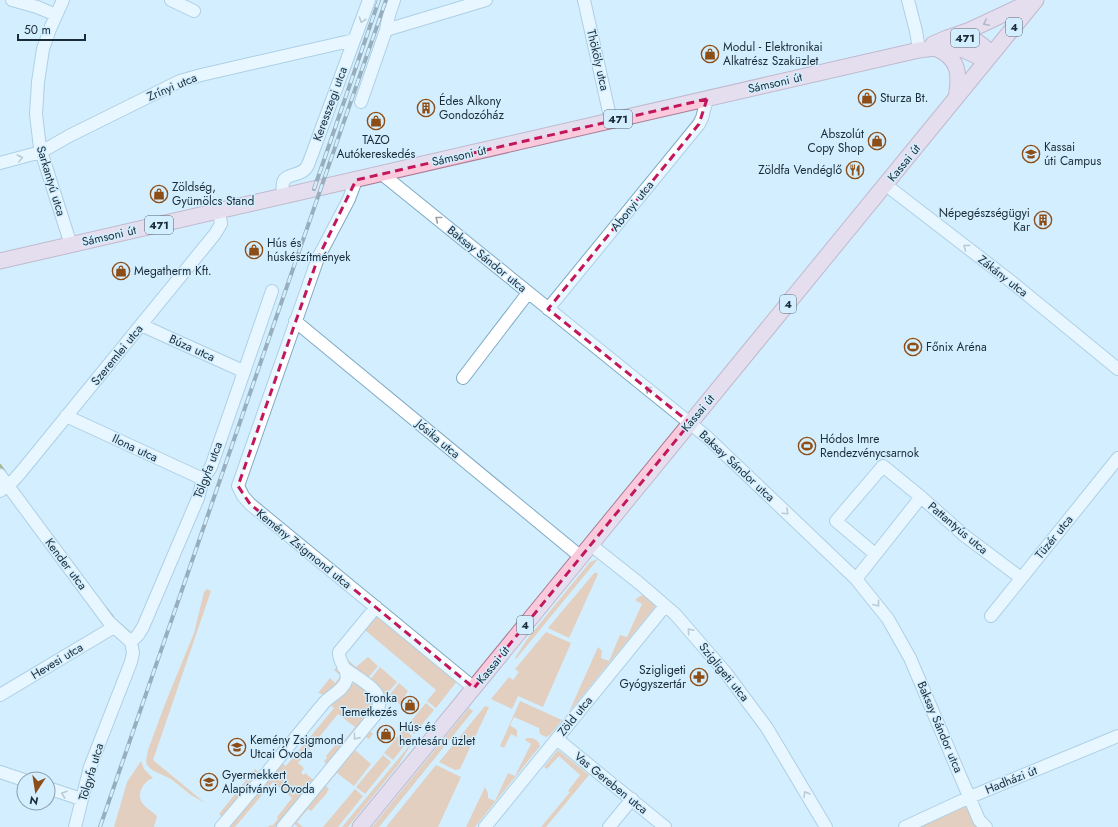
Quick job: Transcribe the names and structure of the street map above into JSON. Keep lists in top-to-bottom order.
{
  "streets": {
    "main road": [
      "4",
      "471",
      "Sámsoni út",
      "Kassai út"
    ],
    "street": [
      "Thököly utca",
      "Zrínyi utca",
      "Keresszegi utca",
      "Sarkantyú utca",
      "Abonyi utca",
      "Baksay Sándor utca",
      "Zákány utca",
      "Búza utca",
      "Szeremlei utca",
      "Jósika utca",
      "Ilona utca",
      "Tölgyfa utca",
      "Pattantyús utca",
      "Tüzér utca",
      "Kemény Zsigmond utca",
      "Kender utca",
      "Hevesi utca",
      "Szigligeti utca",
      "Zöld utca",
      "Hadházi út",
      "Vas Gereben utca"
    ]
  },
  "crossings": [
    ["Thököly utca", "Sámsoni út"],
    ["Sámsoni út", "Keresszegi utca"],
    ["Sámsoni út", "Kassai út"],
    ["Sámsoni út", "Sarkantyú utca"],
    ["Sámsoni út", "Abonyi utca"],
    ["Sámsoni út", "Baksay Sándor utca"],
    ["Sámsoni út", "Szeremlei utca"],
    ["Zrínyi utca", "Keresszegi utca"],
    ["Zrínyi utca", "Sarkantyú utca"],
    ["Kassai út", "Baksay Sándor utca"],
    ["Kassai út", "Zákány utca"],
    ["Kassai út", "Jósika utca"],
    ["Kassai út", "Kemény Zsigmond utca"],
    ["Kassai út", "Szigligeti utca"],
    ["Abonyi utca", "Baksay Sándor utca"],
    ["Baksay Sándor utca", "Pattantyús utca"],
    ["Baksay Sándor utca", "Hadházi út"],
    ["Búza utca", "Szeremlei utca"],
    ["Búza utca", "Tölgyfa utca"],
    ["Szeremlei utca", "Ilona utca"],
    ["Szeremlei utca", "Kender utca"],
    ["Jósika utca", "Kemény Zsigmond utca"],
    ["Ilona utca", "Tölgyfa utca"],
    ["Tölgyfa utca", "Kender utca"],
    ["Pattantyús utca", "Tüzér utca"],
    ["Kender utca", "Hevesi utca"],
    ["Szigligeti utca", "Zöld utca"],
    ["Zöld utca", "Vas Gereben utca"]
  ],
  "one_way": ["Zákány utca", "Szigligeti utca"],
  "places": {
    "shop": [
      "Modul - Elektronikai Alkatrész Szaküzlet",
      "Sturza Bt.",
      "TAZO Autókereskedés",
      "Abszolút Copy Shop",
      "Zöldség, Gyümölcs Stand",
      "Hús és húskészítmények",
      "Megatherm Kft.",
      "Tronka Temetkezés",
      "Hús- és hentesáru üzlet"
    ],
    "building": ["Édes Alkony Gondozóház", "Népegészségügyi Kar"],
    "school or university": ["Kassai úti Campus", "Kemény Zsigmond Utcai Óvoda", "Gyermekkert Alapítványi Óvoda"],
    "restaurant": ["Zöldfa Vendéglő"],
    "sports": ["Főnix Aréna", "Hódos Imre Rendezvénycsarnok"],
    "pharmacy": ["Szigligeti Gyógyszertár"]
  },
  "scale_bar": "50 m",
  "north": "bottom"
}
